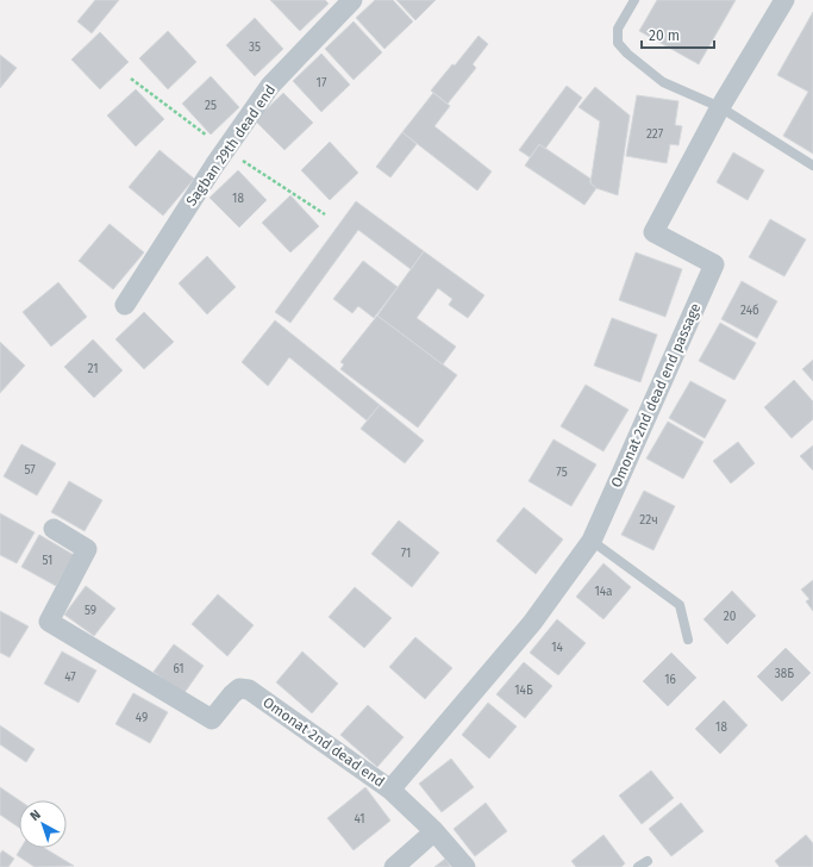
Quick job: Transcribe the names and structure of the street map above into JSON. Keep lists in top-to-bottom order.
{
  "streets": {
    "street": ["Sagban 29th dead end", "Omonat 2nd dead end passage", "Omonat 2nd dead end"]
  },
  "crossings": [
    ["Omonat 2nd dead end passage", "Omonat 2nd dead end"]
  ],
  "house_numbers": [
    "35",
    "17",
    "25",
    "227",
    "18",
    "24б",
    "21",
    "57",
    "75",
    "22ч",
    "71",
    "51",
    "14а",
    "59",
    "20",
    "14",
    "61",
    "38Б",
    "47",
    "16",
    "14Б",
    "49",
    "18",
    "41"
  ],
  "scale_bar": "20 m",
  "north": "top left"
}
